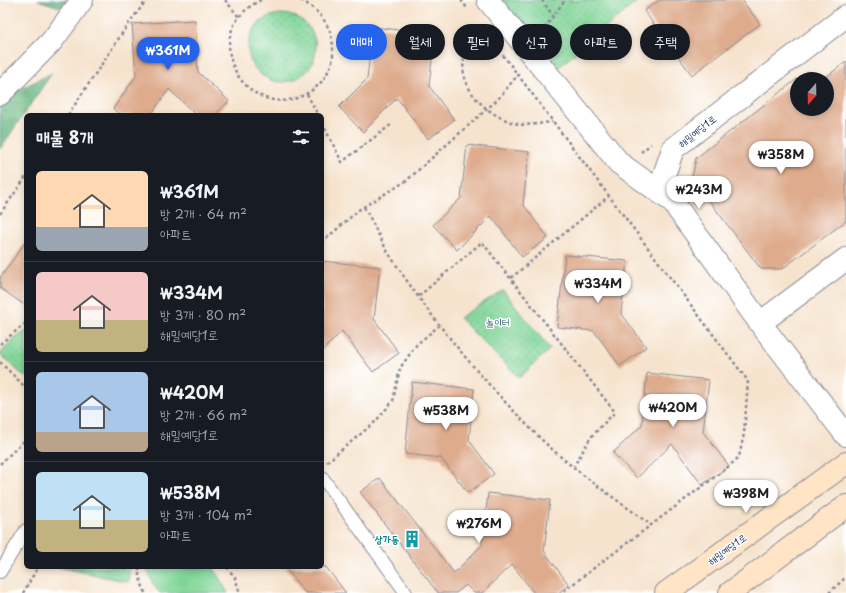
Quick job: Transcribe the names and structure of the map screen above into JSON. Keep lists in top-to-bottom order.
{
  "streets": {
    "street": ["해밀예당1로"]
  },
  "parks": ["놀이터"],
  "places": {
    "building": ["상가동"]
  },
  "north": "bottom",
  "page": {
    "chip": [
      "매매",
      "월세",
      "필터",
      "신규",
      "아파트",
      "주택"
    ],
    "price": [
      "₩361M",
      "₩358M",
      "₩243M",
      "₩334M",
      "₩420M",
      "₩538M",
      "₩398M",
      "₩276M"
    ],
    "heading": "매물 8개",
    "list": [
      {
        "name": "₩361M",
        "note": "방 2개 · 64 m² · 아파트"
      },
      {
        "name": "₩334M",
        "note": "방 3개 · 80 m² · 해밀예당1로"
      },
      {
        "name": "₩420M",
        "note": "방 2개 · 66 m² · 해밀예당1로"
      },
      {
        "name": "₩538M",
        "note": "방 3개 · 104 m² · 아파트"
      }
    ]
  }
}
